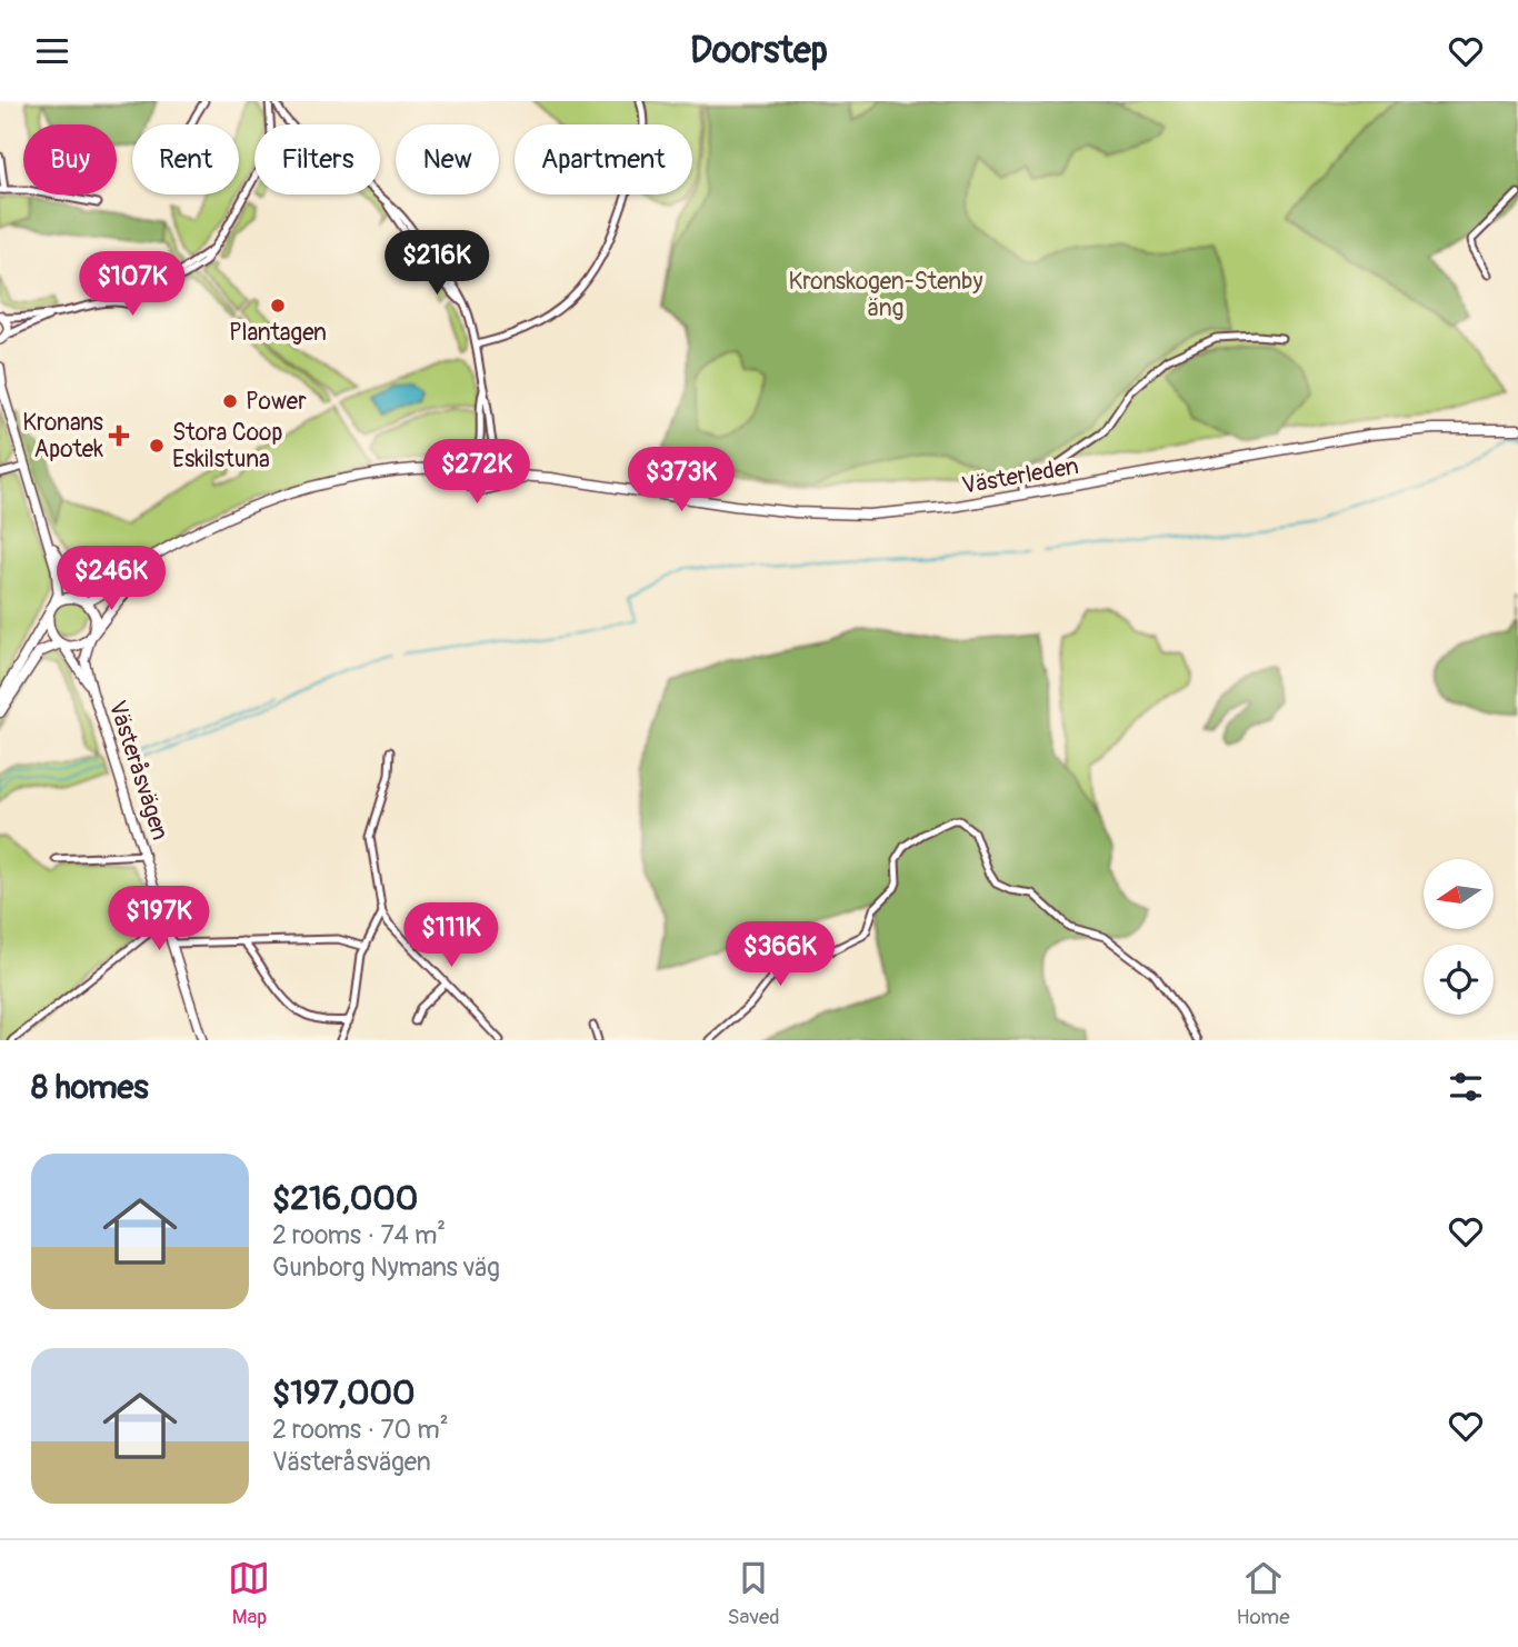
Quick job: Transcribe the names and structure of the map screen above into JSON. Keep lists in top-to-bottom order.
{
  "streets": {
    "main road": ["Västerleden"],
    "street": ["Västeråsvägen"]
  },
  "parks": ["Kronskogen-Stenby äng"],
  "places": {
    "other": ["Plantagen", "Power", "Stora Coop Eskilstuna"],
    "health": ["Kronans Apotek"]
  },
  "north": "left",
  "page": {
    "header": "Doorstep",
    "chip": [
      "Buy",
      "Rent",
      "Filters",
      "New",
      "Apartment"
    ],
    "price": [
      "$216K",
      "$107K",
      "$272K",
      "$373K",
      "$246K",
      "$197K",
      "$111K",
      "$366K"
    ],
    "heading": "8 homes",
    "list": [
      {
        "name": "$216,000",
        "note": "2 rooms · 74 m² · Gunborg Nymans väg"
      },
      {
        "name": "$197,000",
        "note": "2 rooms · 70 m² · Västeråsvägen"
      }
    ],
    "tabs": ["Map", "Saved", "Home"]
  }
}
